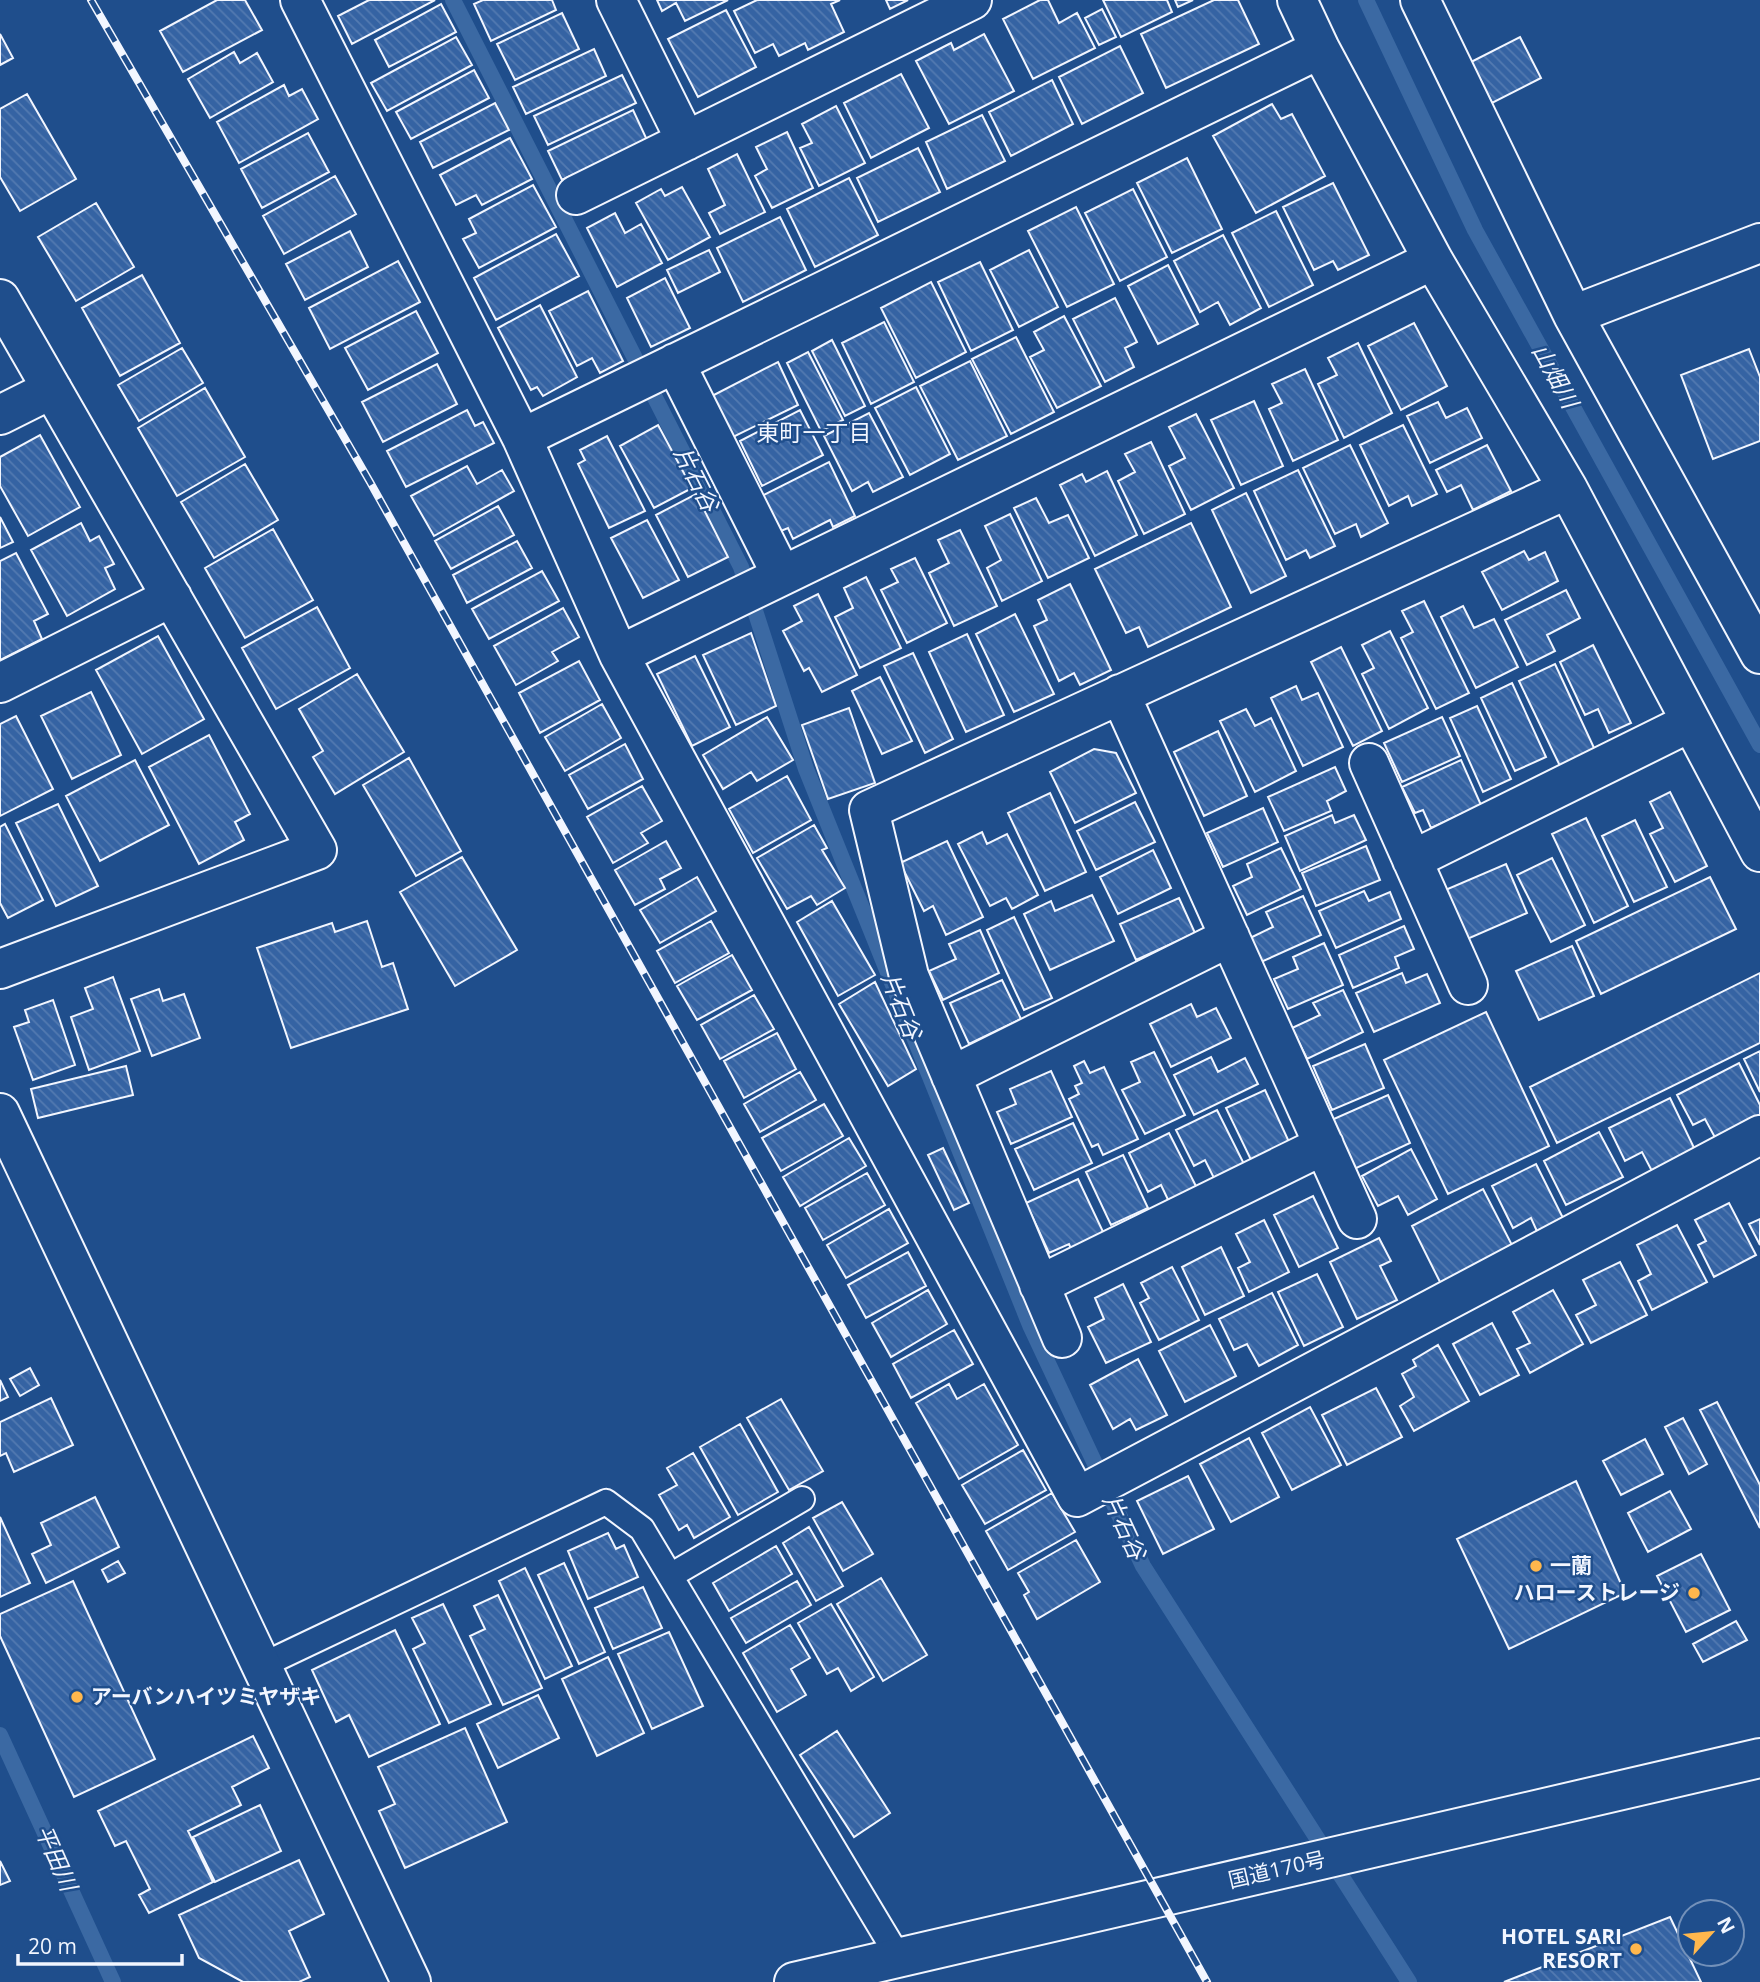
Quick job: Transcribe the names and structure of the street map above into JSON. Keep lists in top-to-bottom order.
{
  "streets": {
    "main road": ["国道170号"]
  },
  "districts": ["東町一丁目"],
  "water": ["山畑川", "片石谷", "平田川"],
  "places": [
    "一蘭",
    "ハローストレージ",
    "アーバンハイツミヤザキ",
    "HOTEL SARI RESORT"
  ],
  "scale_bar": "20 m",
  "north": "top right"
}
